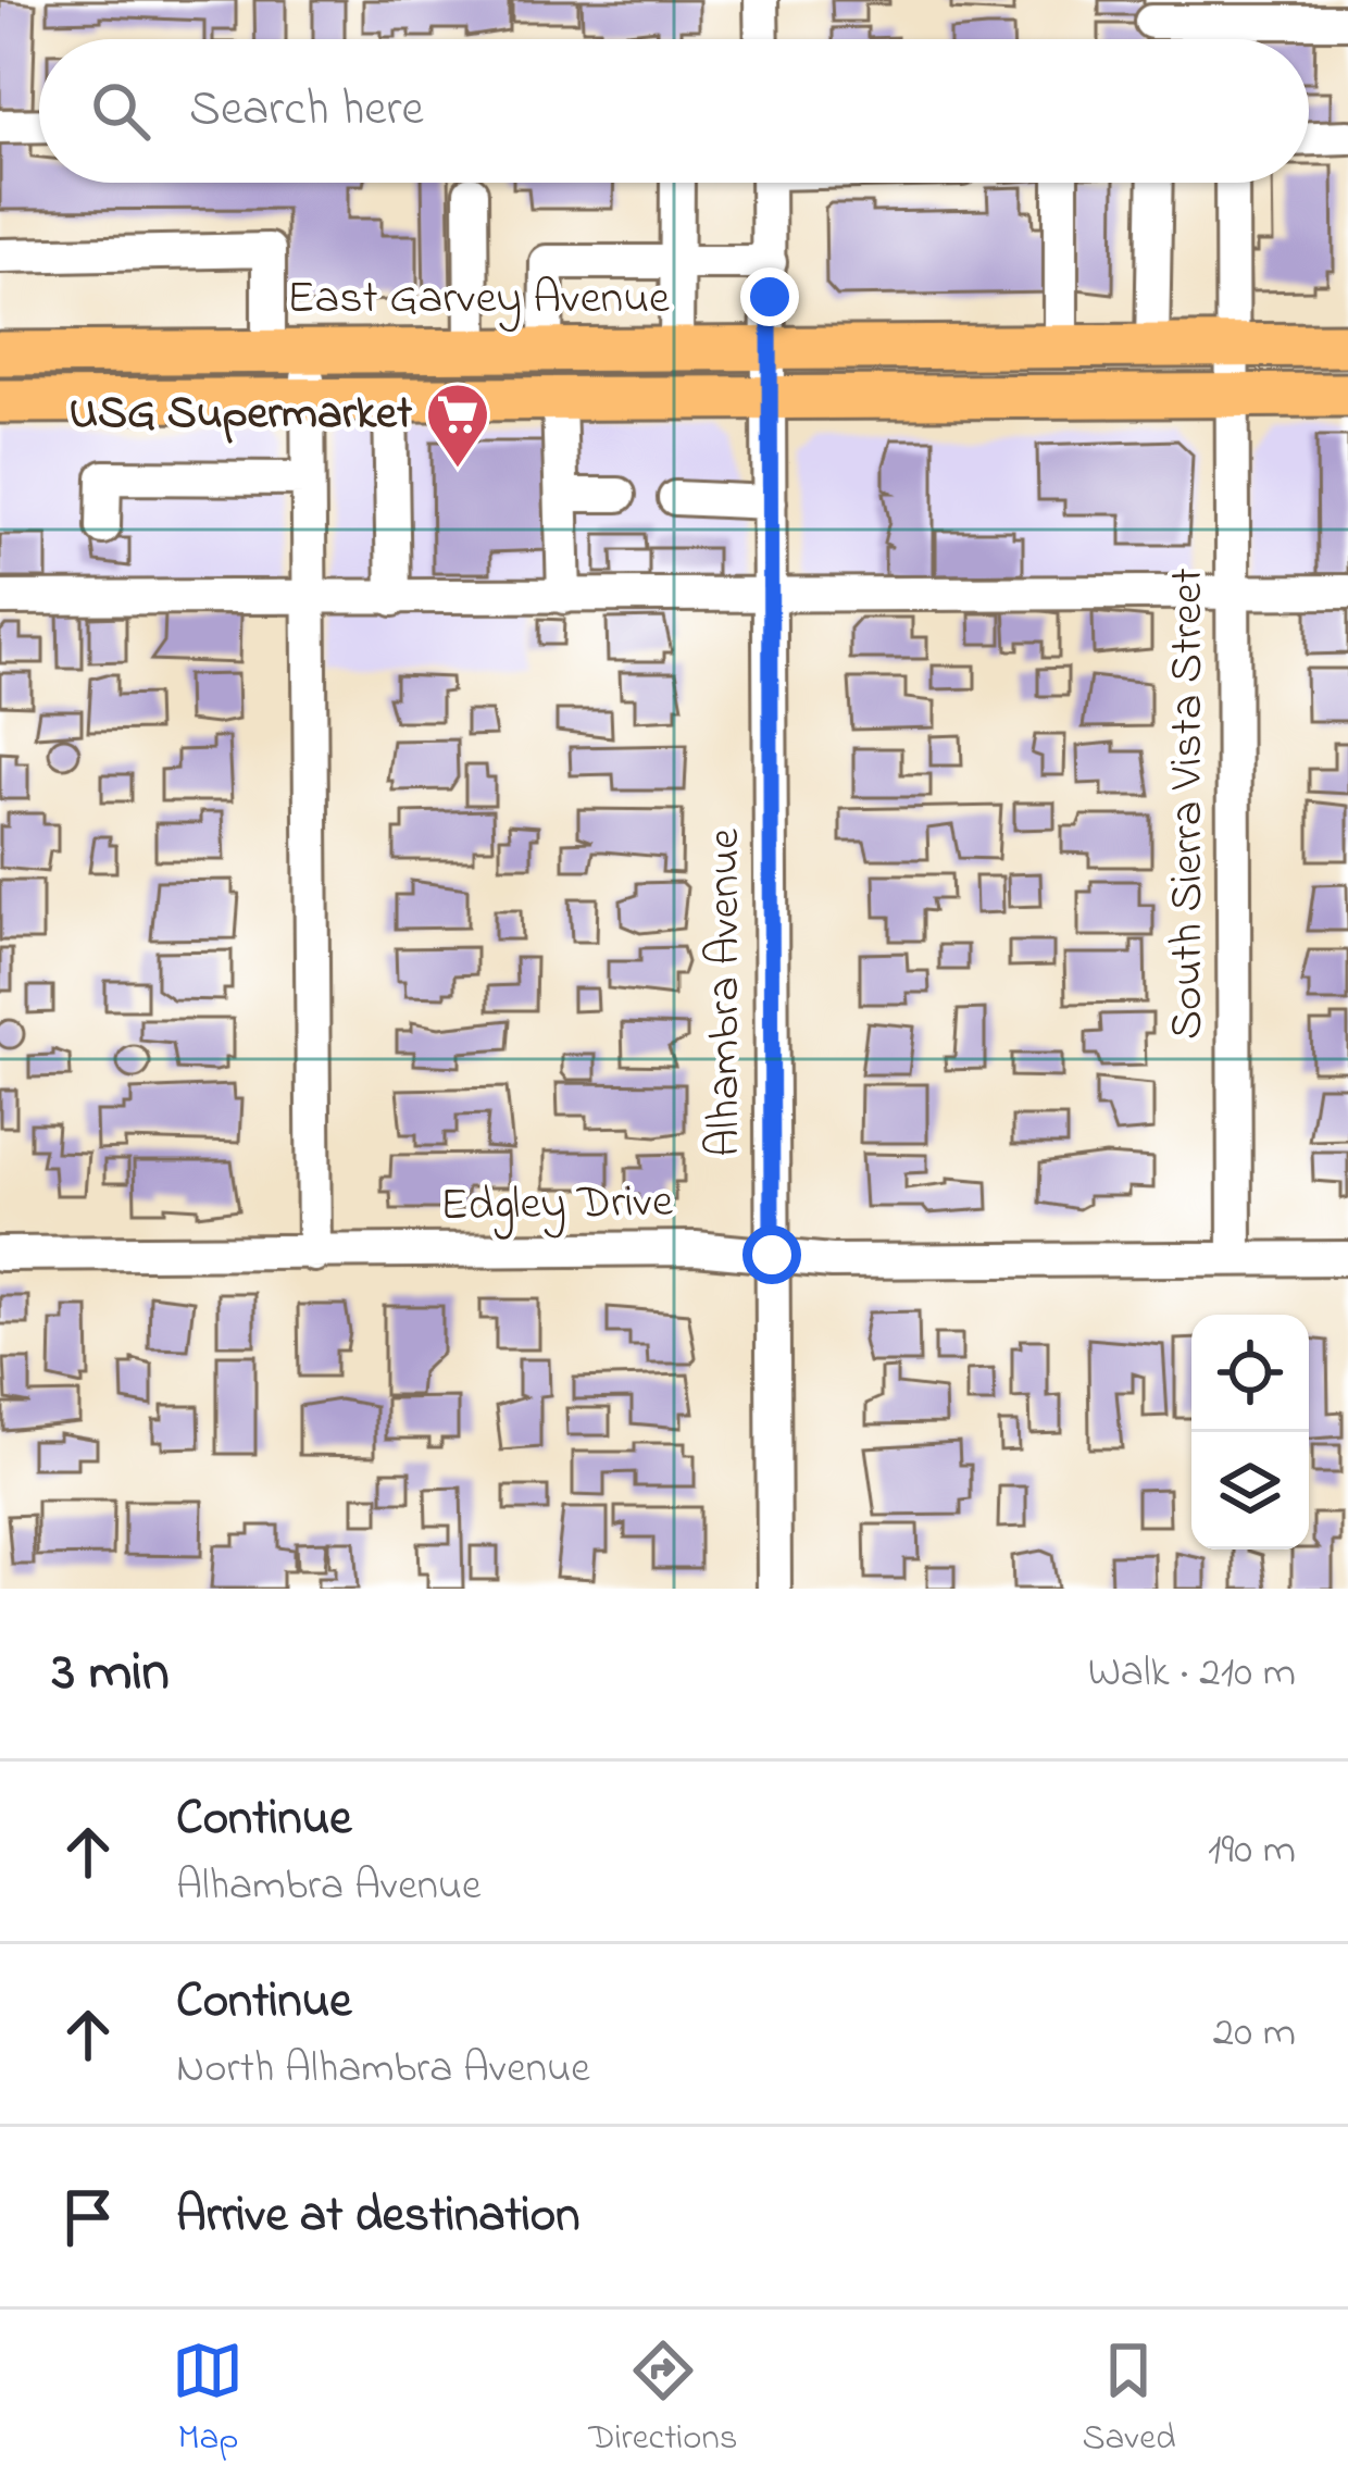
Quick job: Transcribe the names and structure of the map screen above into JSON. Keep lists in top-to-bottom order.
{
  "streets": {
    "main road": ["East Garvey Avenue"],
    "street": ["South Sierra Vista Street", "Alhambra Avenue", "Edgley Drive"]
  },
  "crossings": [
    ["East Garvey Avenue", "South Sierra Vista Street"],
    ["East Garvey Avenue", "Alhambra Avenue"],
    ["South Sierra Vista Street", "Edgley Drive"],
    ["Alhambra Avenue", "Edgley Drive"]
  ],
  "places": {
    "supermarket": ["USG Supermarket"]
  },
  "page": {
    "search": "Search here",
    "heading": ["3 min", "Walk · 210 m"],
    "list": [
      ["Continue", "Alhambra Avenue", "190 m"],
      ["Continue", "North Alhambra Avenue", "20 m"],
      "Arrive at destination"
    ],
    "nav": ["Map", "Directions", "Saved"]
  }
}
